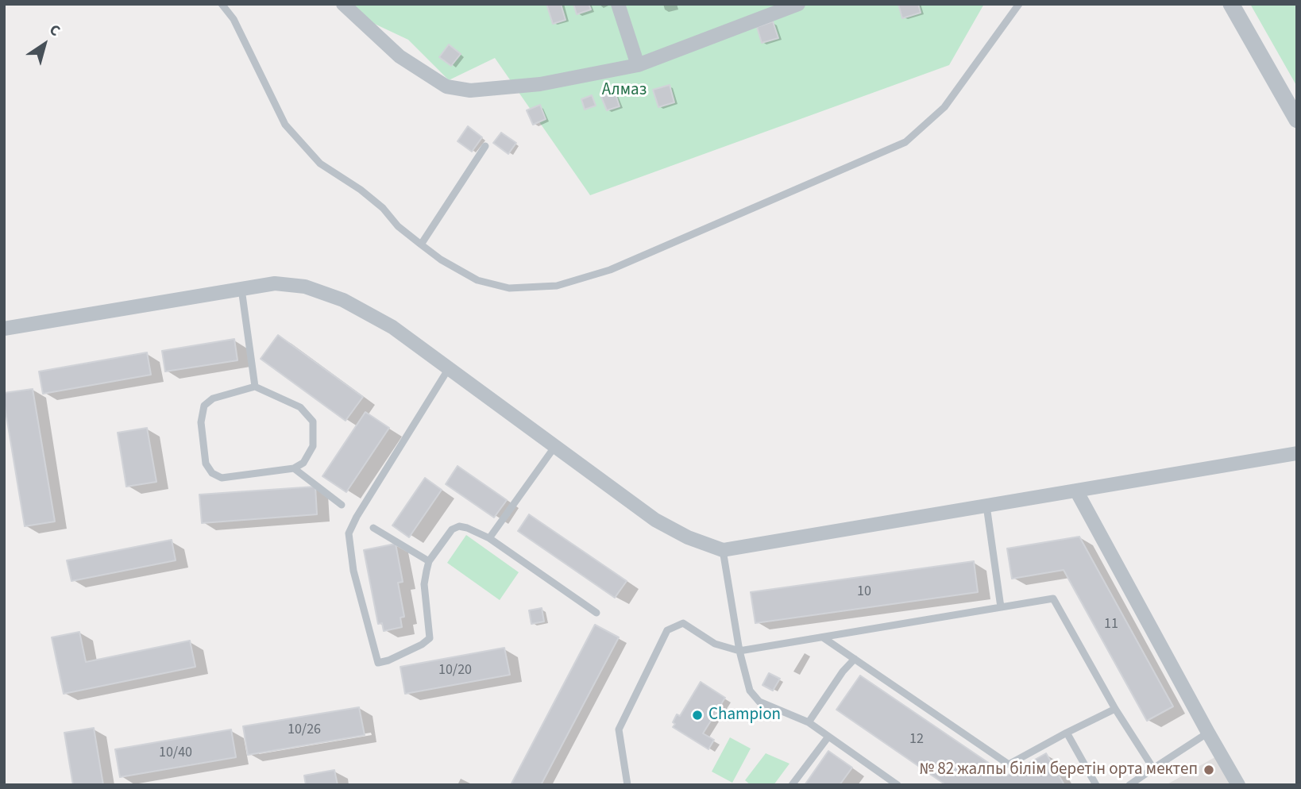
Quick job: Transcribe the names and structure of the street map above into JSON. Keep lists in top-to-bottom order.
{
  "parks": ["Алмаз"],
  "places": ["Champion", "№ 82 жалпы білім беретін орта мектеп"],
  "house_numbers": [
    "10",
    "11",
    "10/20",
    "10/26",
    "12",
    "10/40"
  ],
  "north": "top right"
}
